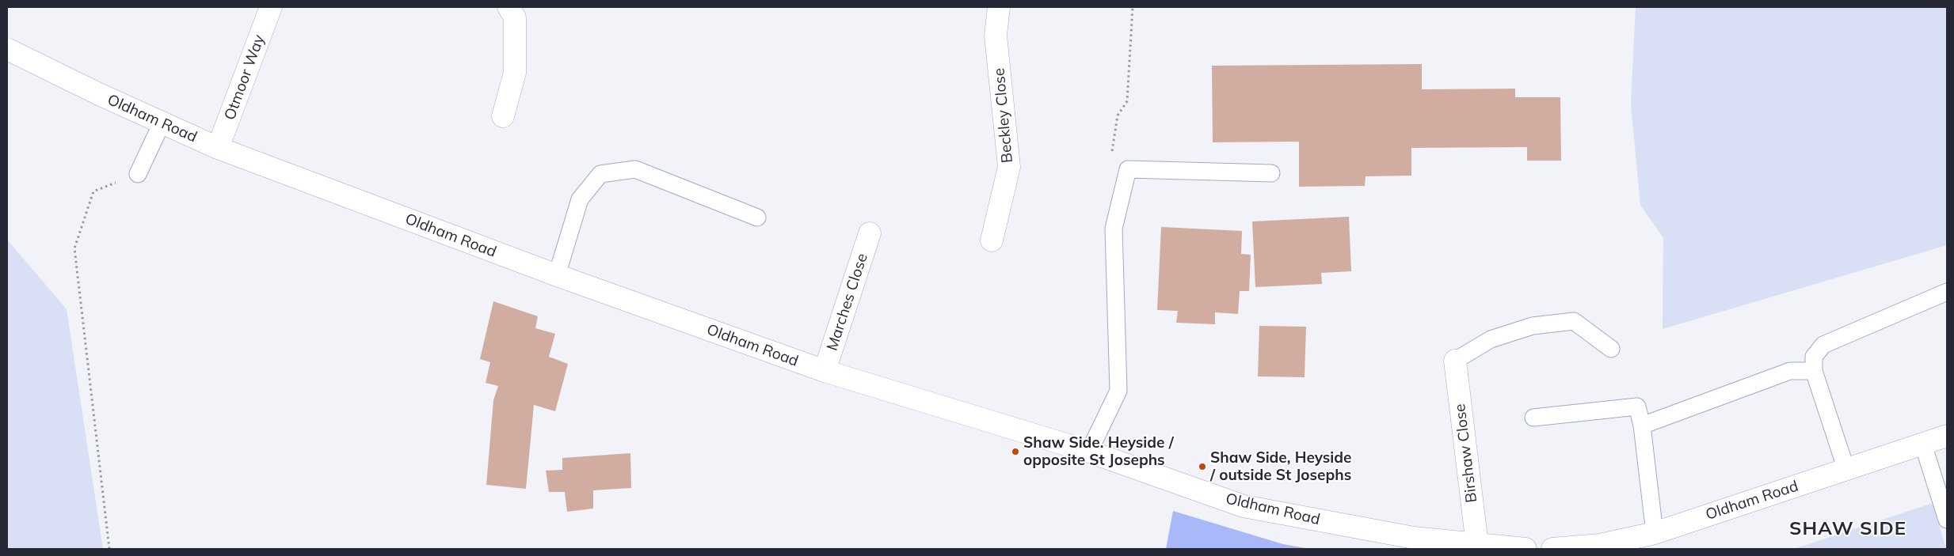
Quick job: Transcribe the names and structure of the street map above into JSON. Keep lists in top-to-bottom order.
{
  "streets": {
    "main road": [
      "Otmoor Way",
      "Beckley Close",
      "Oldham Road",
      "Marches Close",
      "Birshaw Close"
    ]
  },
  "crossings": [
    ["Otmoor Way", "Oldham Road"],
    ["Oldham Road", "Marches Close"],
    ["Oldham Road", "Birshaw Close"]
  ],
  "districts": ["SHAW SIDE"],
  "places": ["Shaw Side. Heyside / opposite St Josephs", "Shaw Side, Heyside / outside St Josephs"]
}
